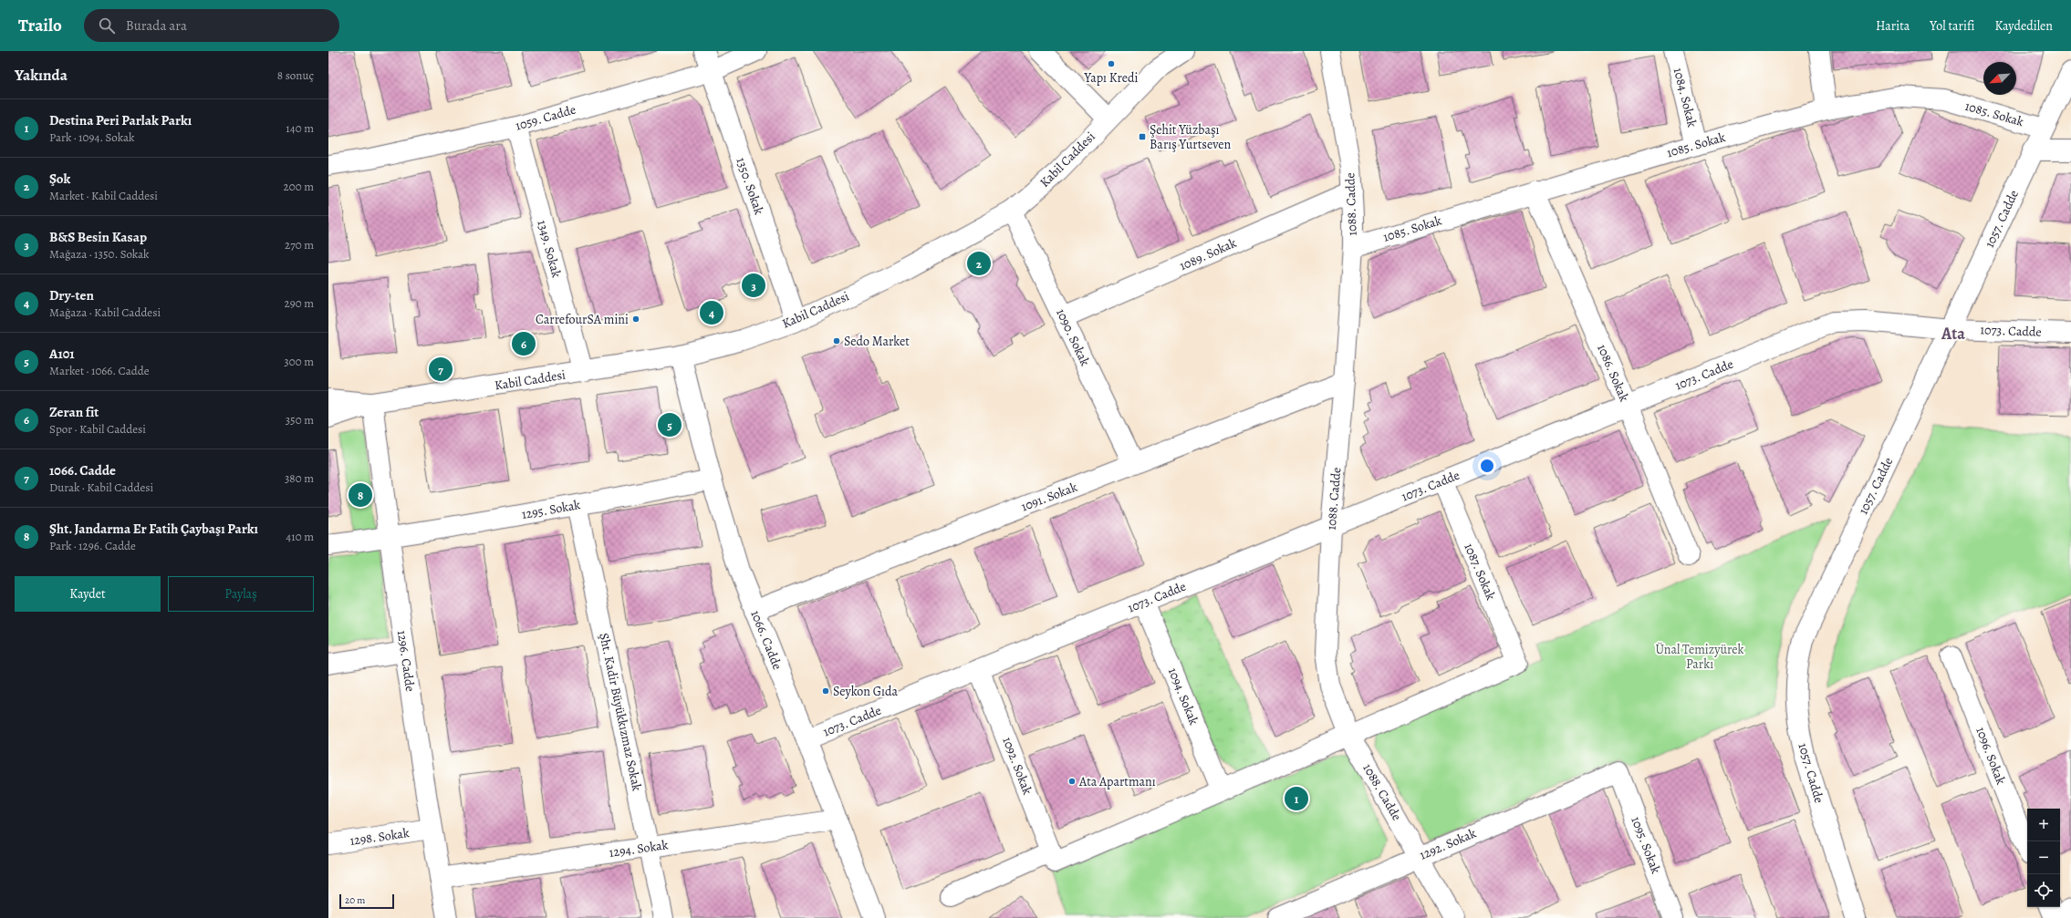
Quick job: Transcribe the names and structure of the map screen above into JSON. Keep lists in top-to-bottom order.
{
  "streets": {
    "street": [
      "1084. Sokak",
      "1085. Sokak",
      "1059. Cadde",
      "Kabil Caddesi",
      "1350. Sokak",
      "1088. Cadde",
      "1057. Cadde",
      "1349. Sokak",
      "1089. Sokak",
      "1073. Cadde",
      "1090. Sokak",
      "1086. Sokak",
      "1091. Sokak",
      "1295. Sokak",
      "1087. Sokak",
      "1066. Cadde",
      "1296. Cadde",
      "1094. Sokak",
      "Şht. Kadir Büyükkızmaz Sokak",
      "1096. Sokak",
      "1092. Sokak",
      "1298. Sokak",
      "1292. Sokak",
      "1095. Sokak",
      "1294. Sokak"
    ]
  },
  "crossings": [
    ["1084. Sokak", "1085. Sokak"],
    ["1085. Sokak", "1088. Cadde"],
    ["1085. Sokak", "1057. Cadde"],
    ["1085. Sokak", "1086. Sokak"],
    ["1059. Cadde", "1350. Sokak"],
    ["1059. Cadde", "1349. Sokak"],
    ["Kabil Caddesi", "1350. Sokak"],
    ["Kabil Caddesi", "1349. Sokak"],
    ["Kabil Caddesi", "1090. Sokak"],
    ["Kabil Caddesi", "1066. Cadde"],
    ["Kabil Caddesi", "1296. Cadde"],
    ["1088. Cadde", "1089. Sokak"],
    ["1088. Cadde", "1073. Cadde"],
    ["1088. Cadde", "1091. Sokak"],
    ["1088. Cadde", "1087. Sokak"],
    ["1088. Cadde", "1292. Sokak"],
    ["1057. Cadde", "1073. Cadde"],
    ["1089. Sokak", "1090. Sokak"],
    ["1073. Cadde", "1086. Sokak"],
    ["1073. Cadde", "1087. Sokak"],
    ["1073. Cadde", "1066. Cadde"],
    ["1073. Cadde", "1094. Sokak"],
    ["1073. Cadde", "1092. Sokak"],
    ["1090. Sokak", "1091. Sokak"],
    ["1091. Sokak", "1066. Cadde"],
    ["1295. Sokak", "1066. Cadde"],
    ["1295. Sokak", "1296. Cadde"],
    ["1295. Sokak", "Şht. Kadir Büyükkızmaz Sokak"],
    ["1066. Cadde", "1294. Sokak"],
    ["1296. Cadde", "1298. Sokak"],
    ["1296. Cadde", "1294. Sokak"],
    ["Şht. Kadir Büyükkızmaz Sokak", "1294. Sokak"],
    ["1292. Sokak", "1095. Sokak"]
  ],
  "districts": ["Ata"],
  "parks": ["Ünal Temizyürek Parkı"],
  "places": {
    "other": [
      "Yapı Kredi",
      "CarrefourSA mini",
      "Sedo Market",
      "Seykon Gıda",
      "Ata Apartmanı"
    ],
    "transit": ["Şehit Yüzbaşı Barış Yurtseven"]
  },
  "scale_bar": "20 m",
  "north": "bottom left",
  "page": {
    "header": "Trailo",
    "search": "Burada ara",
    "nav": ["Harita", "Yol tarifi", "Kaydedilen"],
    "heading": ["Yakında", "8 sonuç"],
    "list": [
      {
        "mark": "1",
        "name": "Destina Peri Parlak Parkı",
        "note": "Park · 1094. Sokak",
        "value": "140 m"
      },
      {
        "mark": "2",
        "name": "Şok",
        "note": "Market · Kabil Caddesi",
        "value": "200 m"
      },
      {
        "mark": "3",
        "name": "B&S Besin Kasap",
        "note": "Mağaza · 1350. Sokak",
        "value": "270 m"
      },
      {
        "mark": "4",
        "name": "Dry-ten",
        "note": "Mağaza · Kabil Caddesi",
        "value": "290 m"
      },
      {
        "mark": "5",
        "name": "A101",
        "note": "Market · 1066. Cadde",
        "value": "300 m"
      },
      {
        "mark": "6",
        "name": "Zeran fit",
        "note": "Spor · Kabil Caddesi",
        "value": "350 m"
      },
      {
        "mark": "7",
        "name": "1066. Cadde",
        "note": "Durak · Kabil Caddesi",
        "value": "380 m"
      },
      {
        "mark": "8",
        "name": "Şht. Jandarma Er Fatih Çaybaşı Parkı",
        "note": "Park · 1296. Cadde",
        "value": "410 m"
      }
    ],
    "pins": [
      "2",
      "3",
      "4",
      "6",
      "7",
      "5",
      "8",
      "1"
    ],
    "buttons": ["Kaydet", "Paylaş"],
    "map_buttons": ["+", "−"],
    "scale": "20 m"
  }
}
